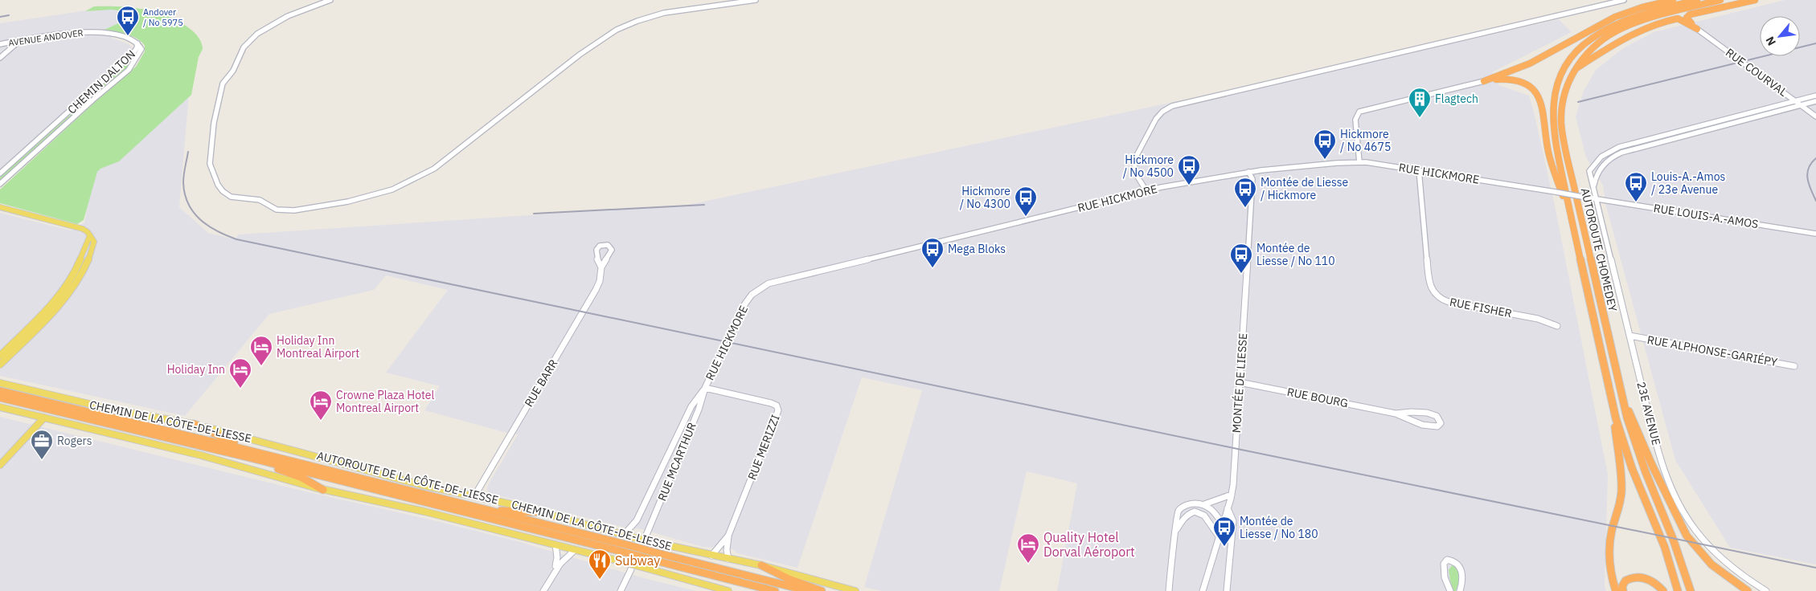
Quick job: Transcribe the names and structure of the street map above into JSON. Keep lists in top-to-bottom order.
{
  "streets": {
    "highway": ["AUTOROUTE CHOMEDEY", "AUTOROUTE DE LA CÔTE-DE-LIESSE"],
    "main road": ["CHEMIN DE LA CÔTE-DE-LIESSE"],
    "street": [
      "AVENUE ANDOVER",
      "RUE COURVAL",
      "CHEMIN DALTON",
      "RUE HICKMORE",
      "RUE LOUIS-A.-AMOS",
      "RUE FISHER",
      "RUE ALPHONSE-GARIÉPY",
      "RUE BARR",
      "MONTÉE DE LIESSE",
      "RUE BOURG",
      "23E AVENUE",
      "RUE MERIZZI",
      "RUE MCARTHUR"
    ]
  },
  "crossings": [
    ["AVENUE ANDOVER", "CHEMIN DALTON"],
    ["RUE COURVAL", "23E AVENUE"],
    ["RUE HICKMORE", "RUE LOUIS-A.-AMOS"],
    ["RUE HICKMORE", "RUE FISHER"],
    ["RUE HICKMORE", "MONTÉE DE LIESSE"],
    ["RUE HICKMORE", "23E AVENUE"],
    ["RUE HICKMORE", "RUE MERIZZI"],
    ["RUE HICKMORE", "RUE MCARTHUR"],
    ["RUE LOUIS-A.-AMOS", "23E AVENUE"],
    ["RUE ALPHONSE-GARIÉPY", "23E AVENUE"],
    ["RUE BARR", "CHEMIN DE LA CÔTE-DE-LIESSE"],
    ["MONTÉE DE LIESSE", "RUE BOURG"],
    ["CHEMIN DE LA CÔTE-DE-LIESSE", "RUE MERIZZI"],
    ["RUE MERIZZI", "RUE MCARTHUR"]
  ],
  "places": {
    "bus stop": [
      "Andover / No 5975",
      "Hickmore / No 4675",
      "Hickmore / No 4500",
      "Louis-A.-Amos / 23e Avenue",
      "Montée de Liesse / Hickmore",
      "Hickmore / No 4300",
      "Mega Bloks",
      "Montée de Liesse / No 110",
      "Montée de Liesse / No 180"
    ],
    "building": ["Flagtech"],
    "hotel": [
      "Holiday Inn Montreal Airport",
      "Holiday Inn",
      "Crowne Plaza Hotel Montreal Airport",
      "Quality Hotel Dorval Aéroport"
    ],
    "office": ["Rogers"],
    "restaurant": ["Subway"]
  },
  "north": "bottom left"
}
